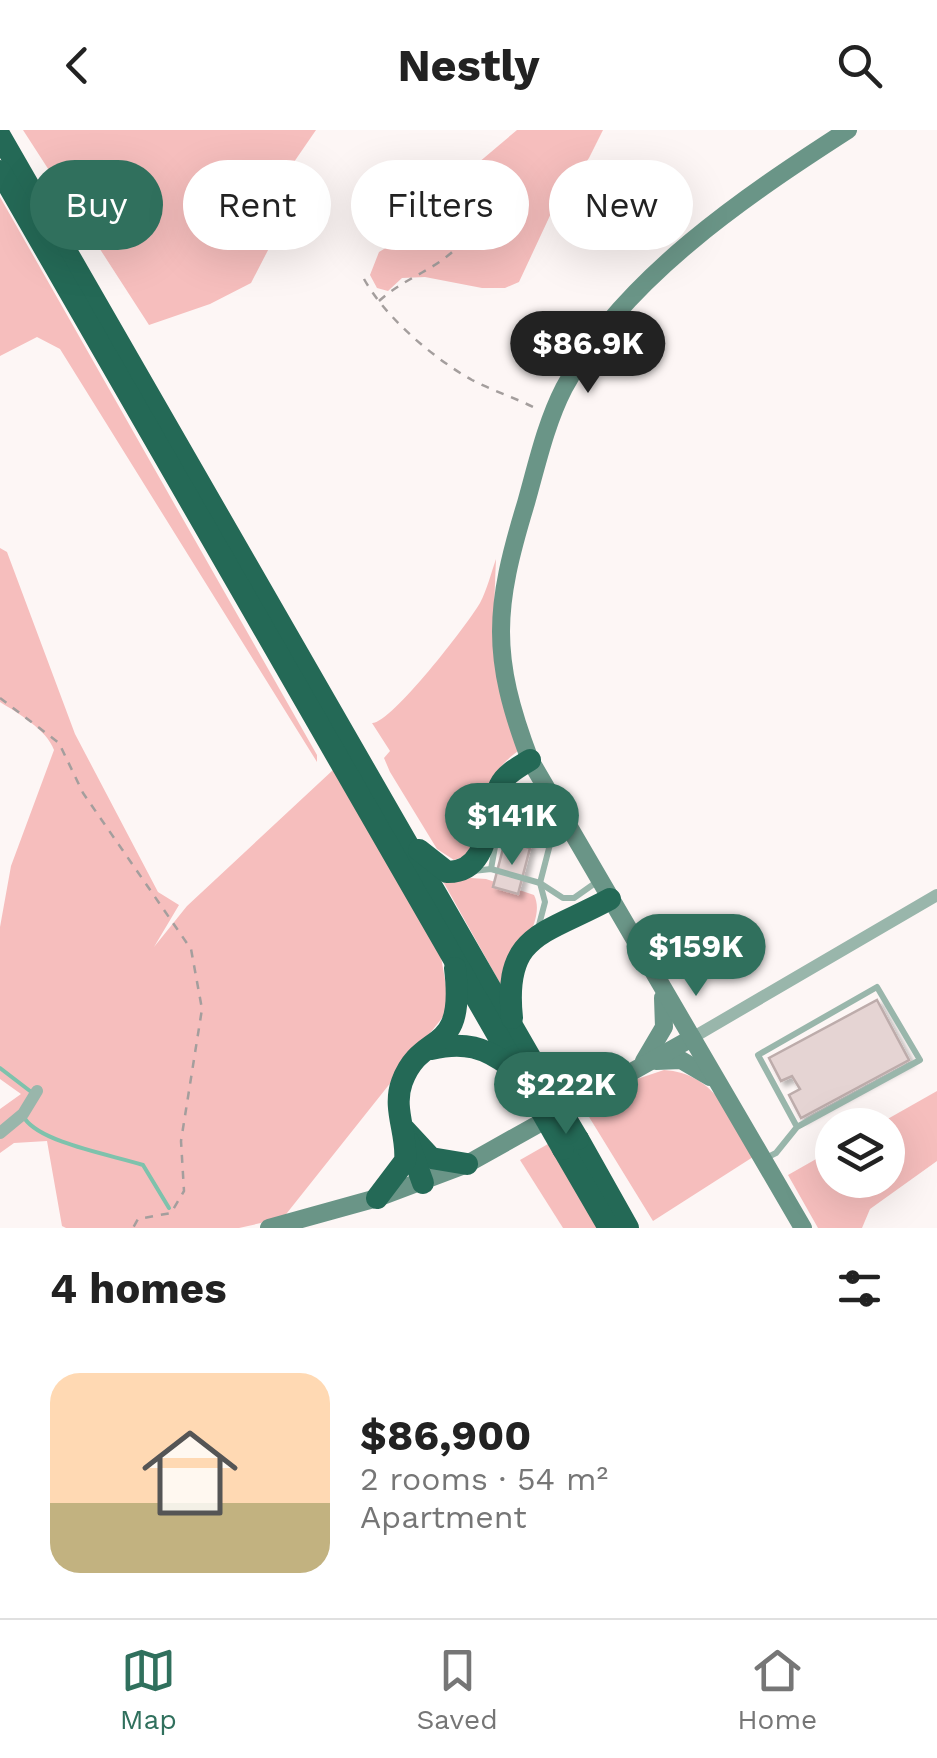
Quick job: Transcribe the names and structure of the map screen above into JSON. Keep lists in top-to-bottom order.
{
  "page": {
    "header": "Nestly",
    "chip": [
      "Buy",
      "Rent",
      "Filters",
      "New"
    ],
    "price": [
      "$86.9K",
      "$141K",
      "$159K",
      "$222K"
    ],
    "heading": "4 homes",
    "list": [
      {
        "name": "$86,900",
        "note": "2 rooms · 54 m² · Apartment"
      }
    ],
    "tabs": ["Map", "Saved", "Home"]
  }
}
